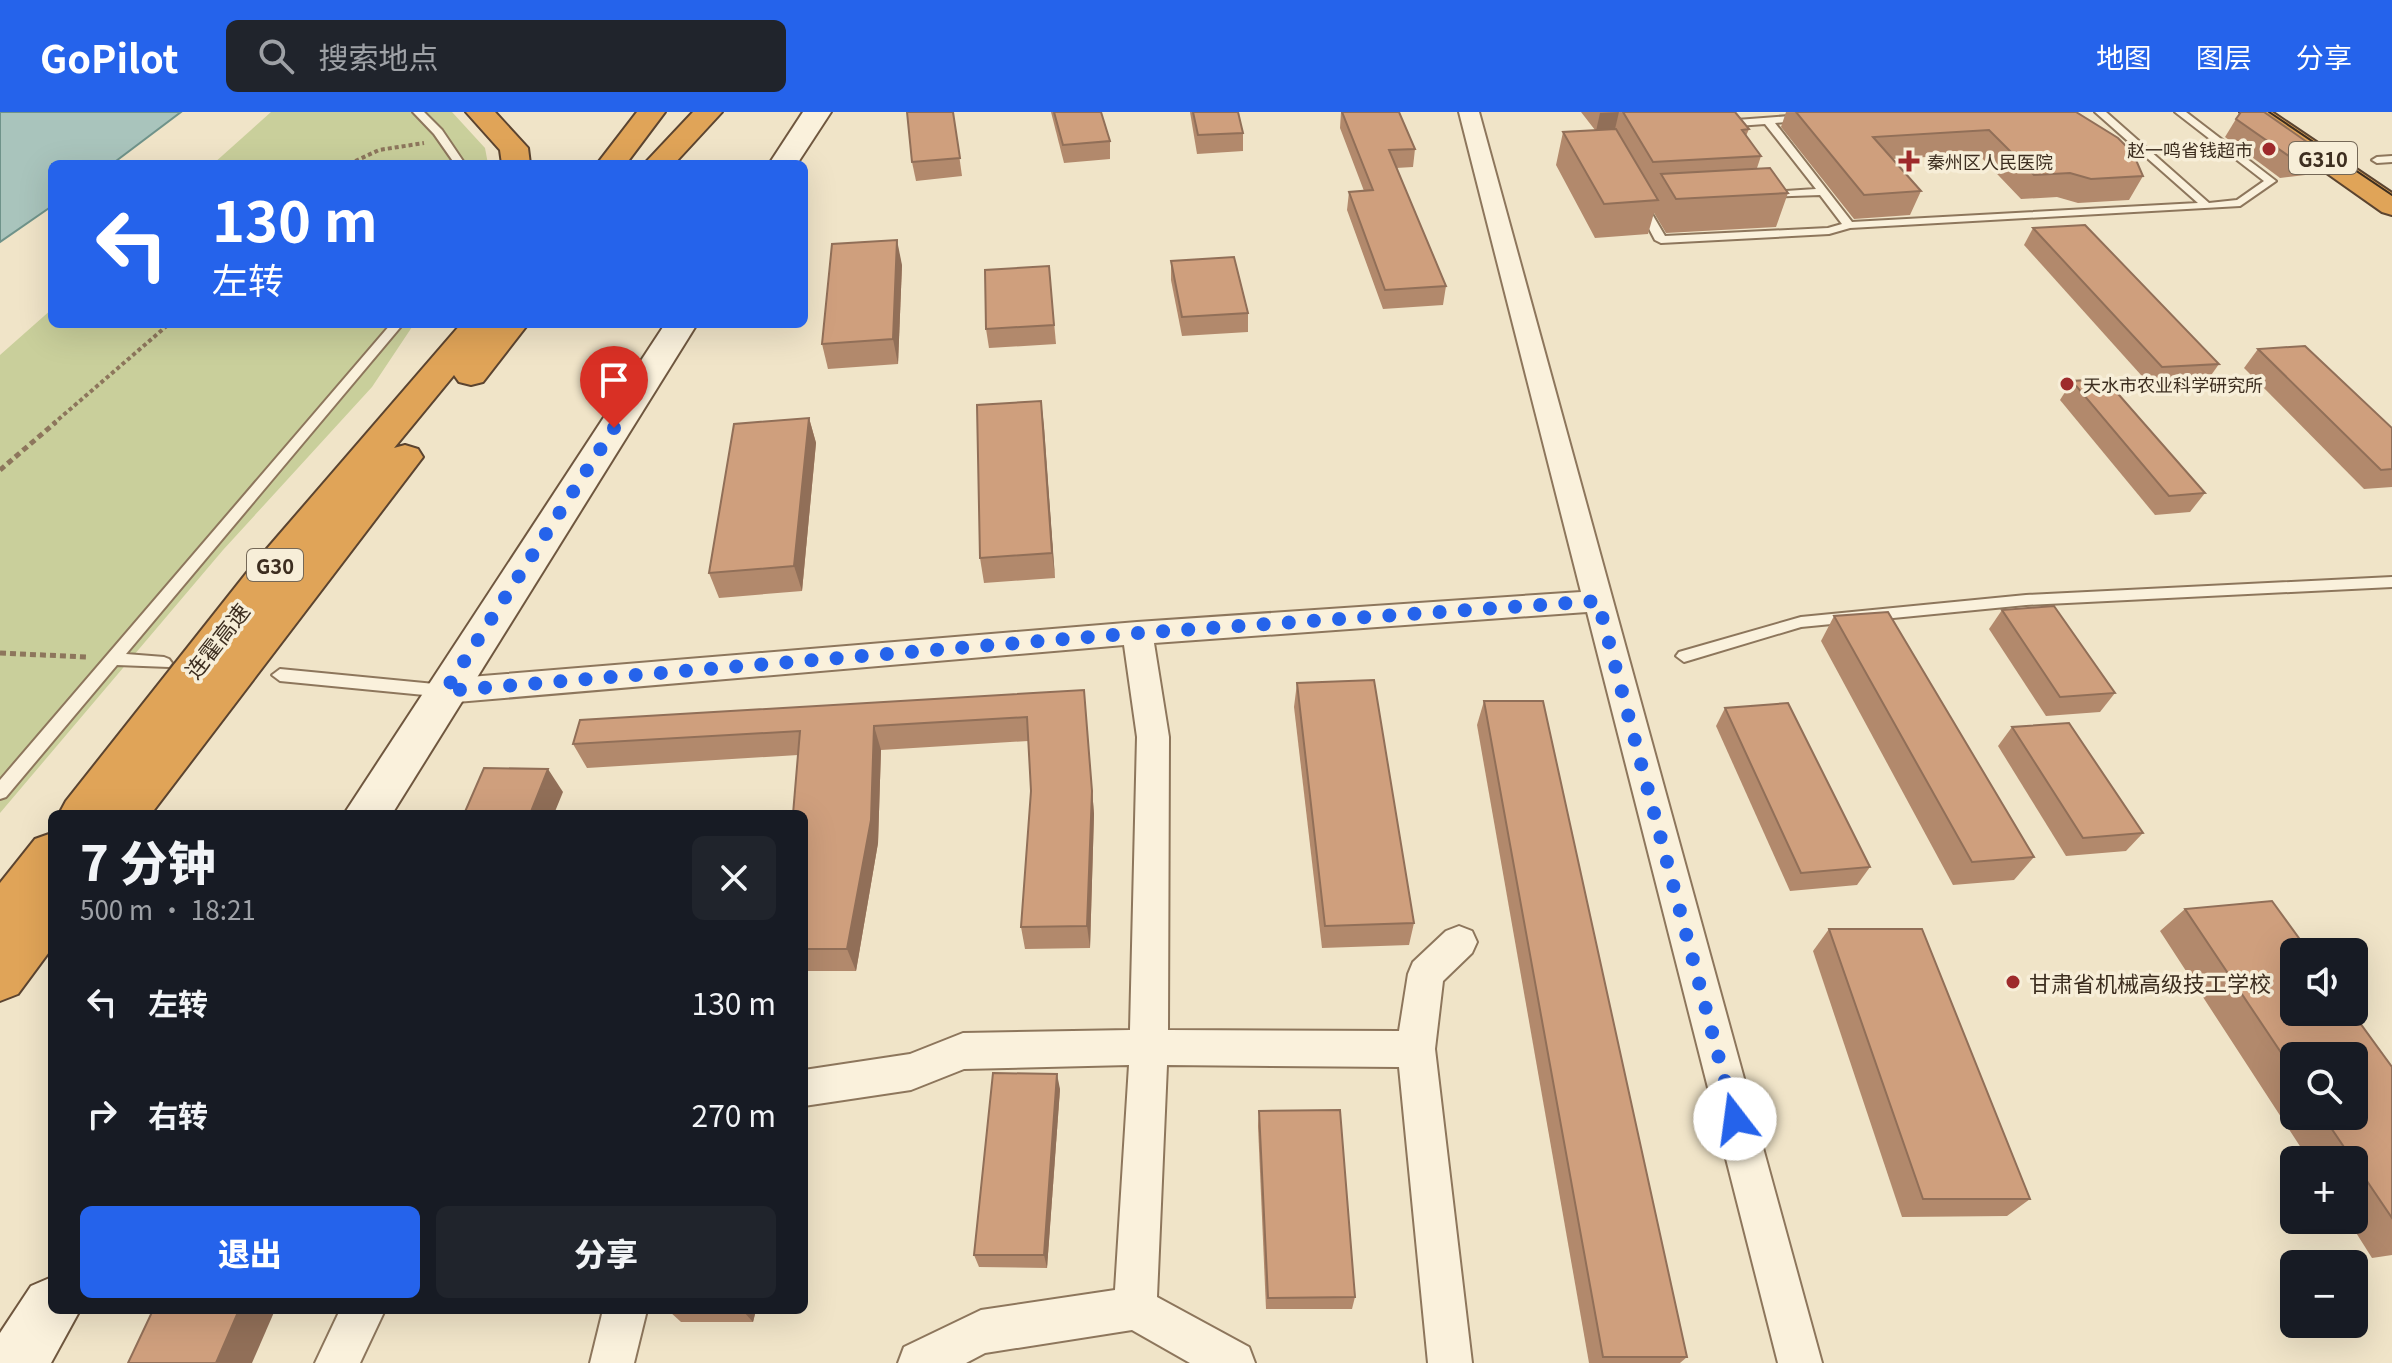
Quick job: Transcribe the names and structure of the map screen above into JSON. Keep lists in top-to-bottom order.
{
  "streets": {
    "highway": ["G310", "G30", "连霍高速"]
  },
  "places": {
    "other": ["赵一鸣省钱超市", "天水市农业科学研究所", "甘肃省机械高级技工学校"],
    "health": ["秦州区人民医院"]
  },
  "page": {
    "header": "GoPilot",
    "search": "搜索地点",
    "nav": ["地图", "图层", "分享"],
    "turn": ["130 m", "左转"],
    "heading": ["7 分钟", "500 m · 18:21"],
    "map_buttons": ["+", "−"],
    "list": [
      {
        "name": "左转",
        "value": "130 m"
      },
      {
        "name": "右转",
        "value": "270 m"
      }
    ],
    "buttons": ["退出", "分享"]
  }
}
